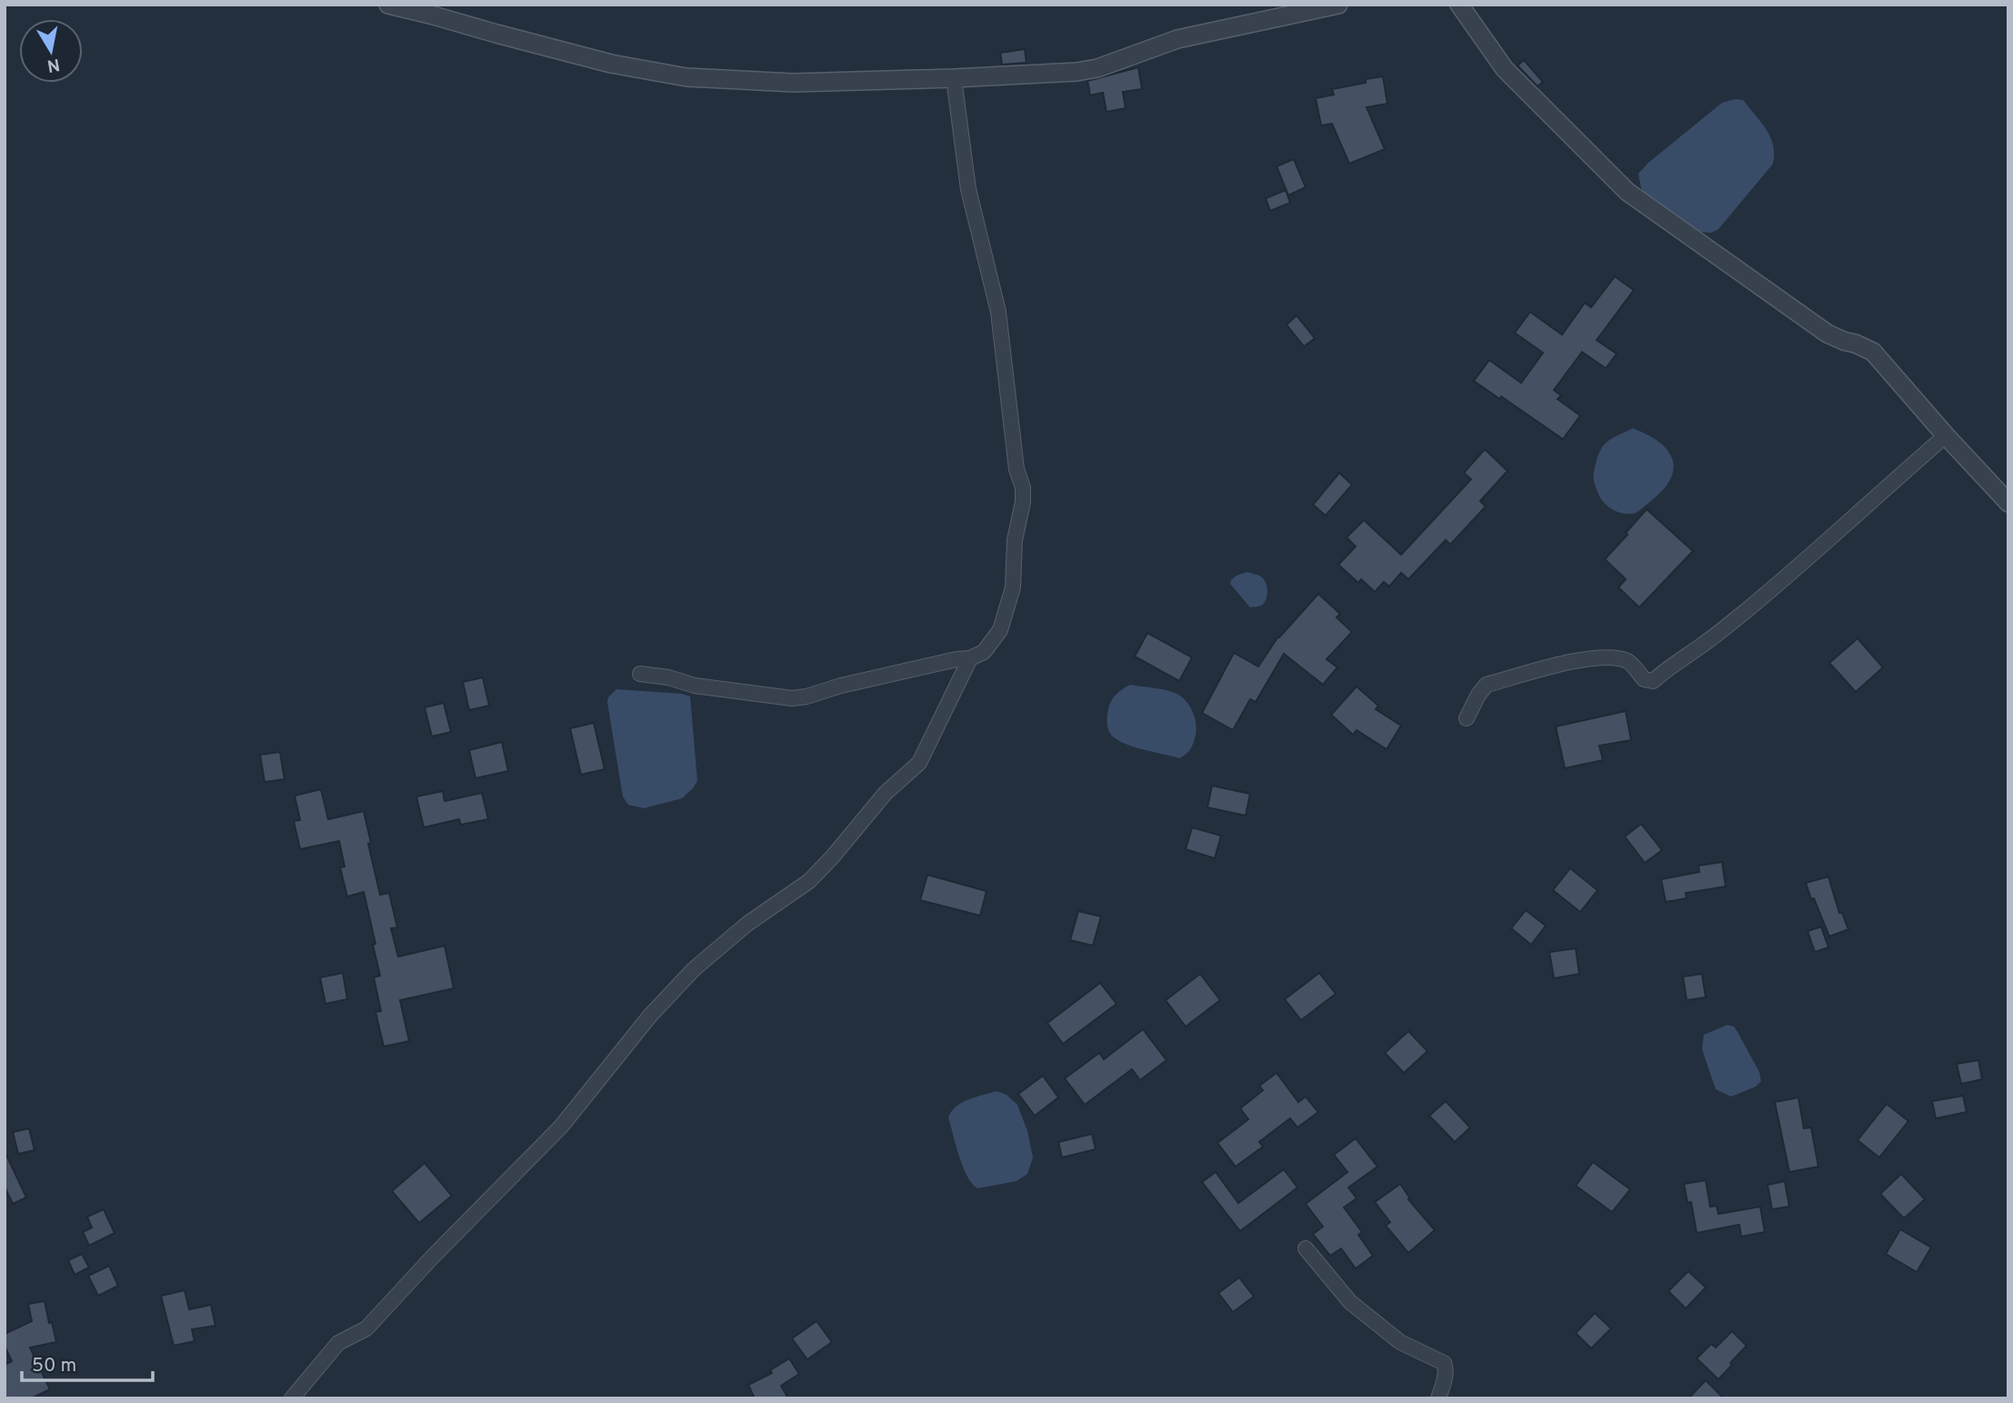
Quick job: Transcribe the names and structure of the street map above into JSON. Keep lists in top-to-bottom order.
{
  "scale_bar": "50 m",
  "north": "bottom"
}
